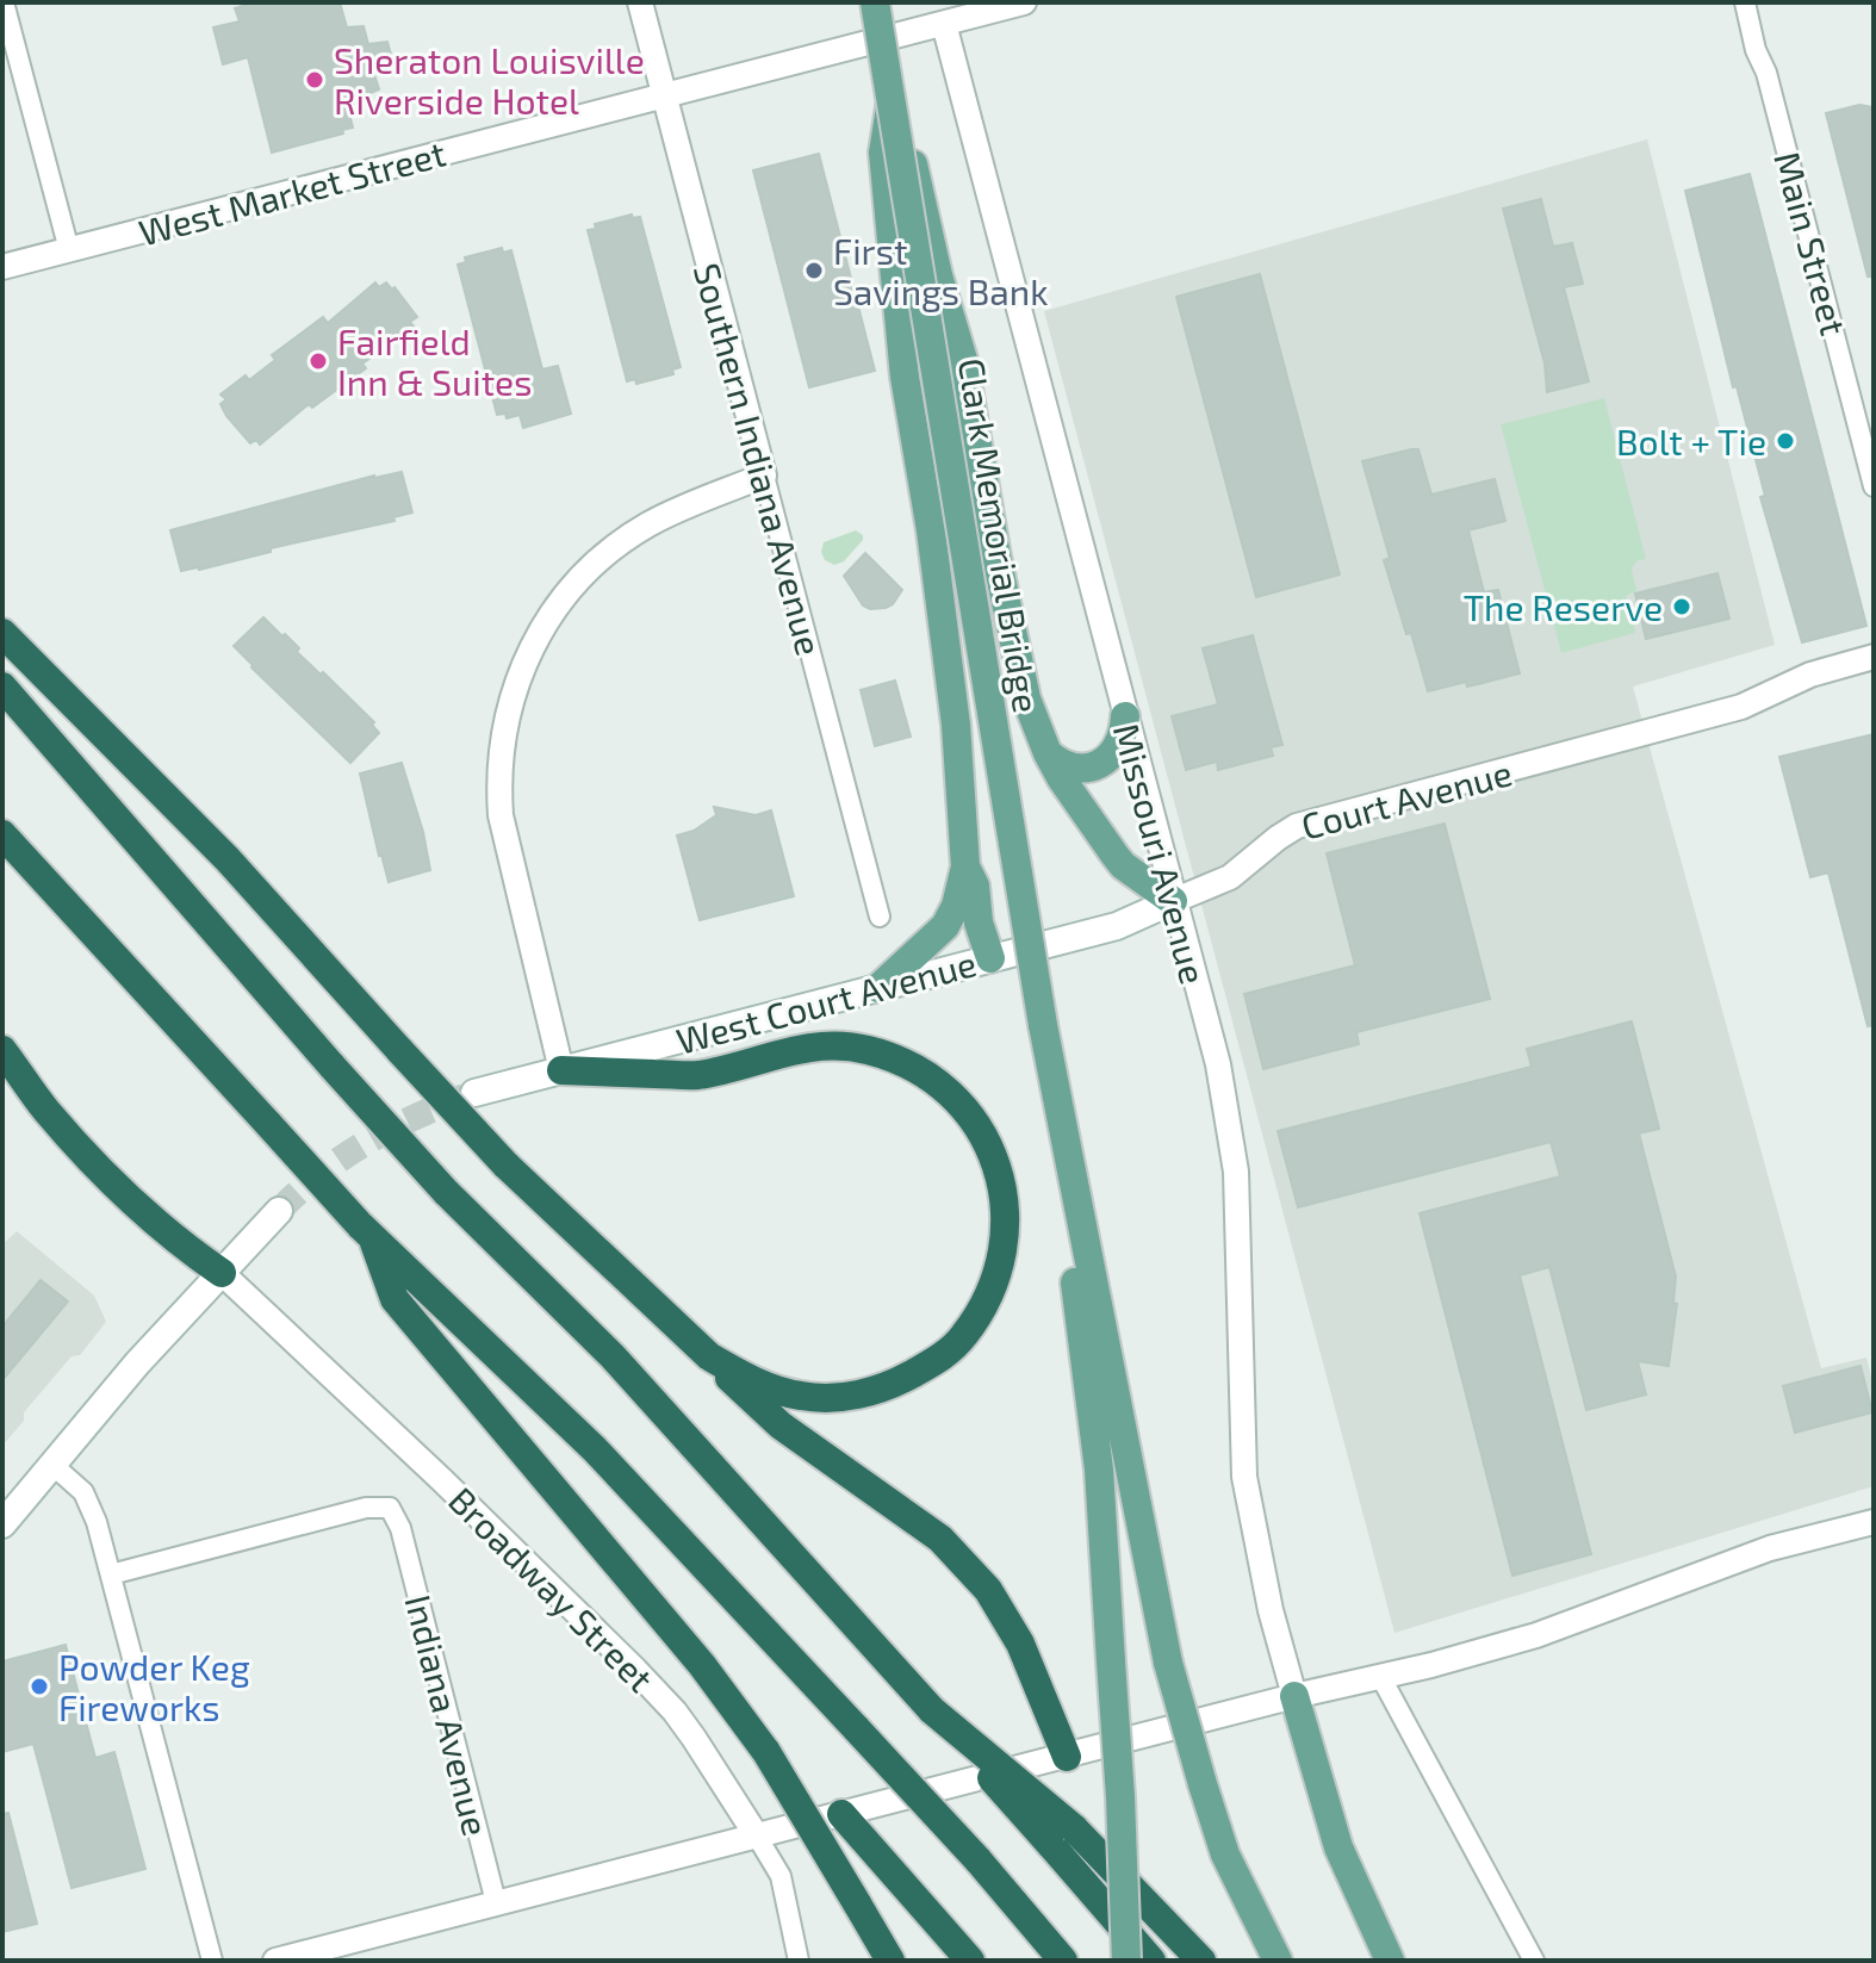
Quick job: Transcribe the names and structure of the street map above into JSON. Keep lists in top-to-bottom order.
{
  "streets": {
    "main road": ["Clark Memorial Bridge", "West Court Avenue"],
    "street": [
      "West Market Street",
      "Main Street",
      "Southern Indiana Avenue",
      "Court Avenue",
      "Missouri Avenue",
      "Broadway Street",
      "Indiana Avenue"
    ]
  },
  "crossings": [
    ["West Market Street", "Southern Indiana Avenue"],
    ["West Market Street", "Missouri Avenue"],
    ["Court Avenue", "Missouri Avenue"],
    ["Court Avenue", "West Court Avenue"],
    ["Missouri Avenue", "West Court Avenue"]
  ],
  "places": [
    "Sheraton Louisville Riverside Hotel",
    "First Savings Bank",
    "Fairfield Inn & Suites",
    "Bolt + Tie",
    "The Reserve",
    "Powder Keg Fireworks"
  ]
}
